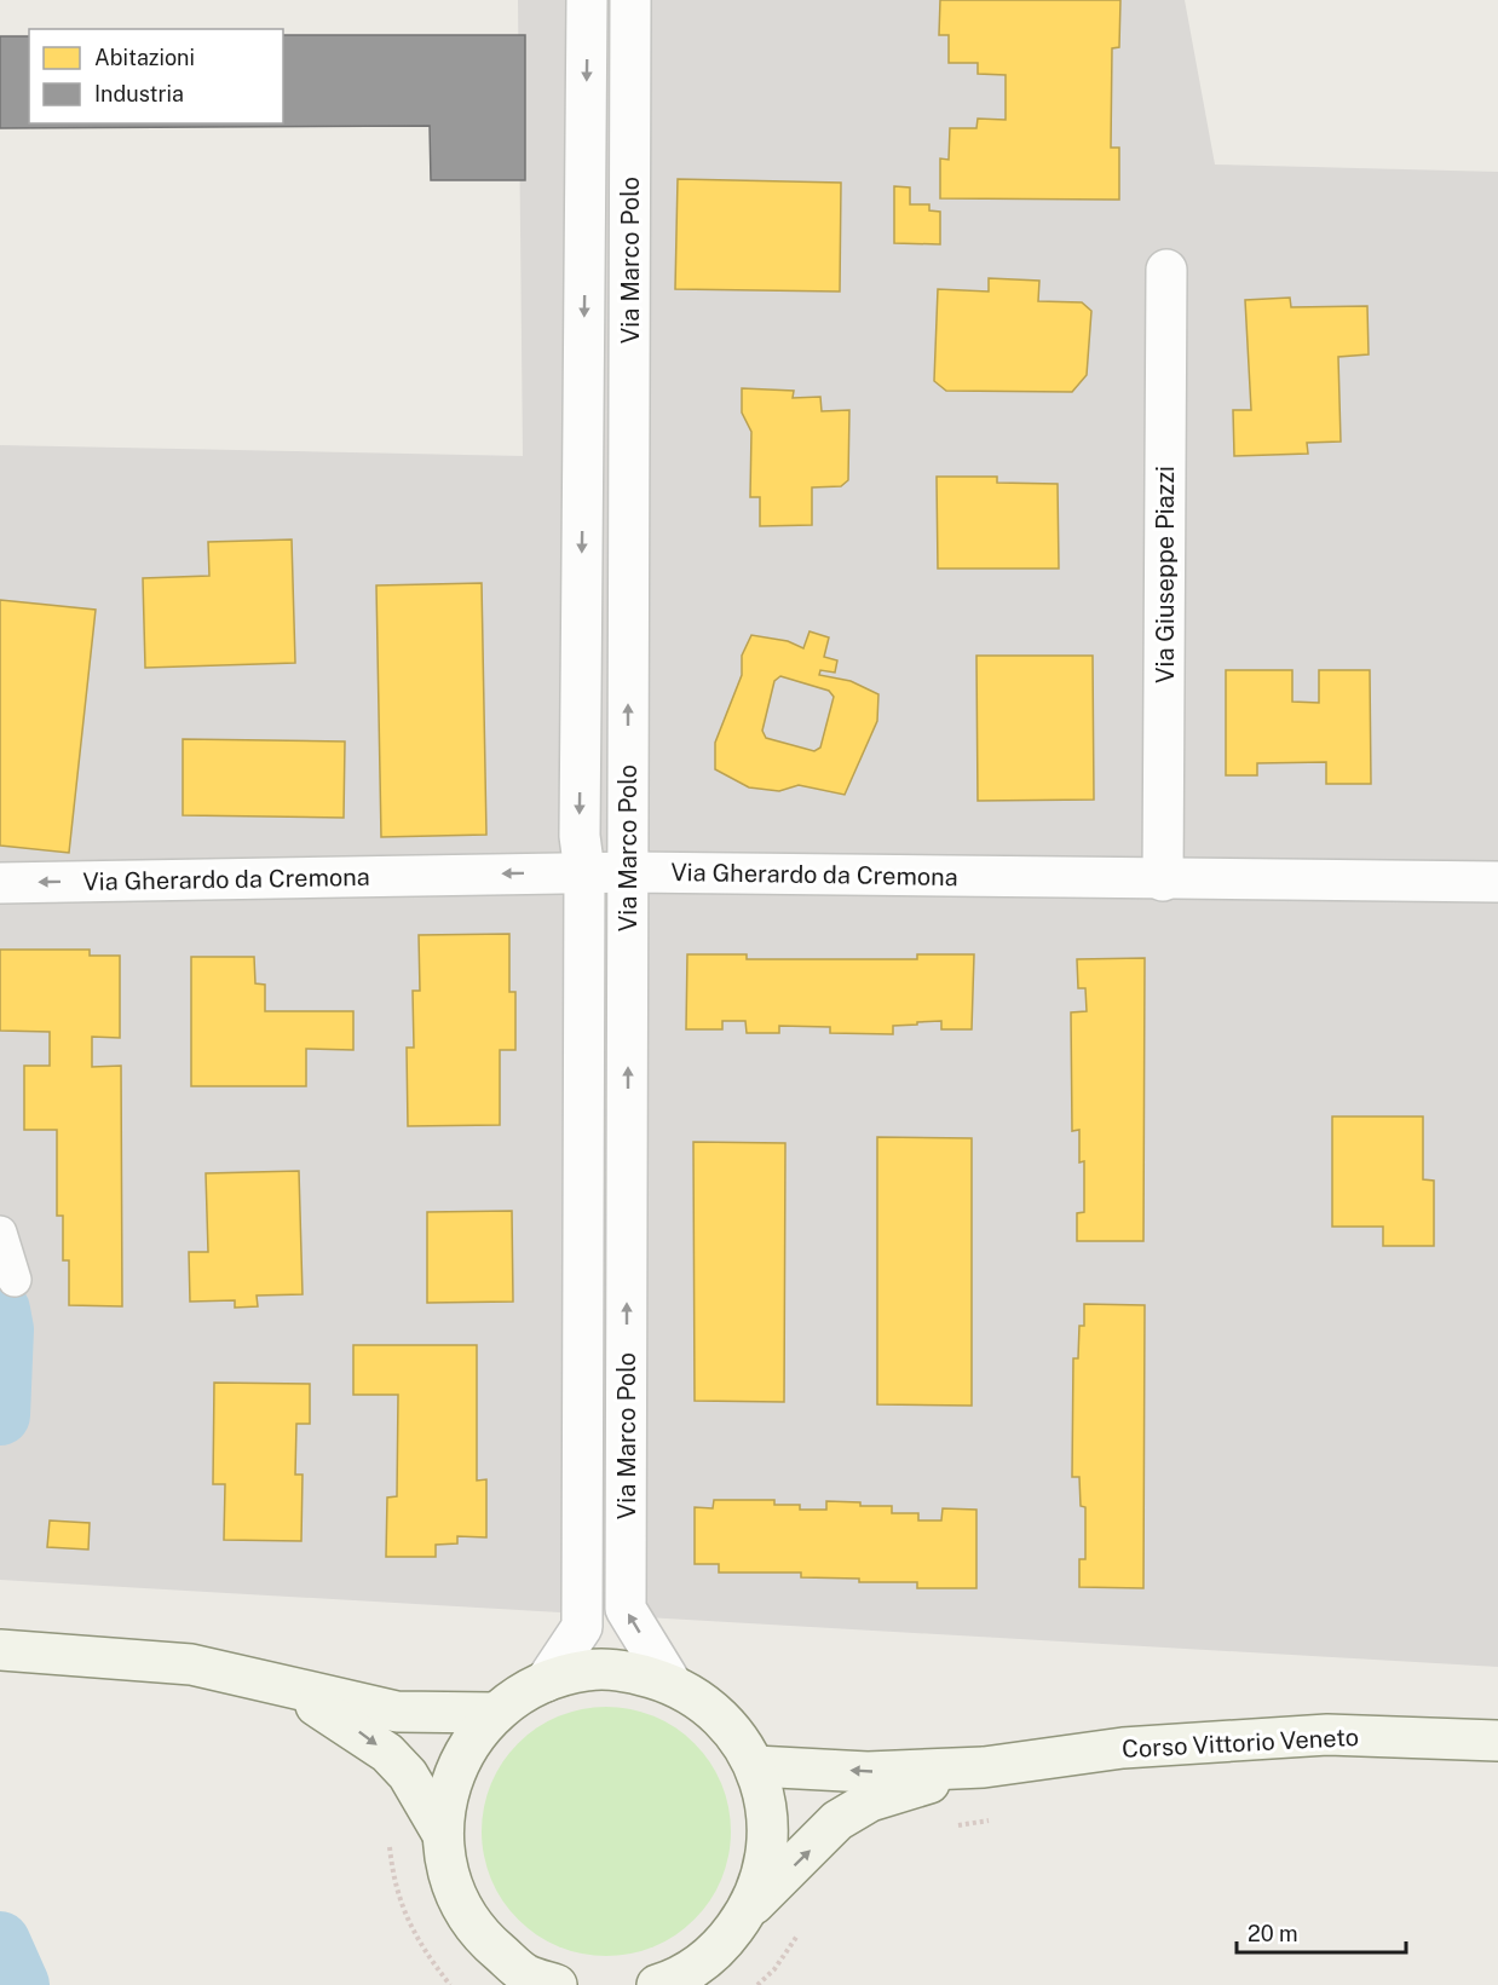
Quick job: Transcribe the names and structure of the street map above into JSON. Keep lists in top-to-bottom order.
{
  "streets": {
    "main road": ["Corso Vittorio Veneto"],
    "street": ["Via Marco Polo", "Via Giuseppe Piazzi", "Via Gherardo da Cremona"]
  },
  "crossings": [
    ["Via Marco Polo", "Via Gherardo da Cremona"],
    ["Via Giuseppe Piazzi", "Via Gherardo da Cremona"]
  ],
  "one_way": ["Via Gherardo da Cremona"],
  "legend": ["Abitazioni", "Industria"],
  "scale_bar": "20 m"
}
